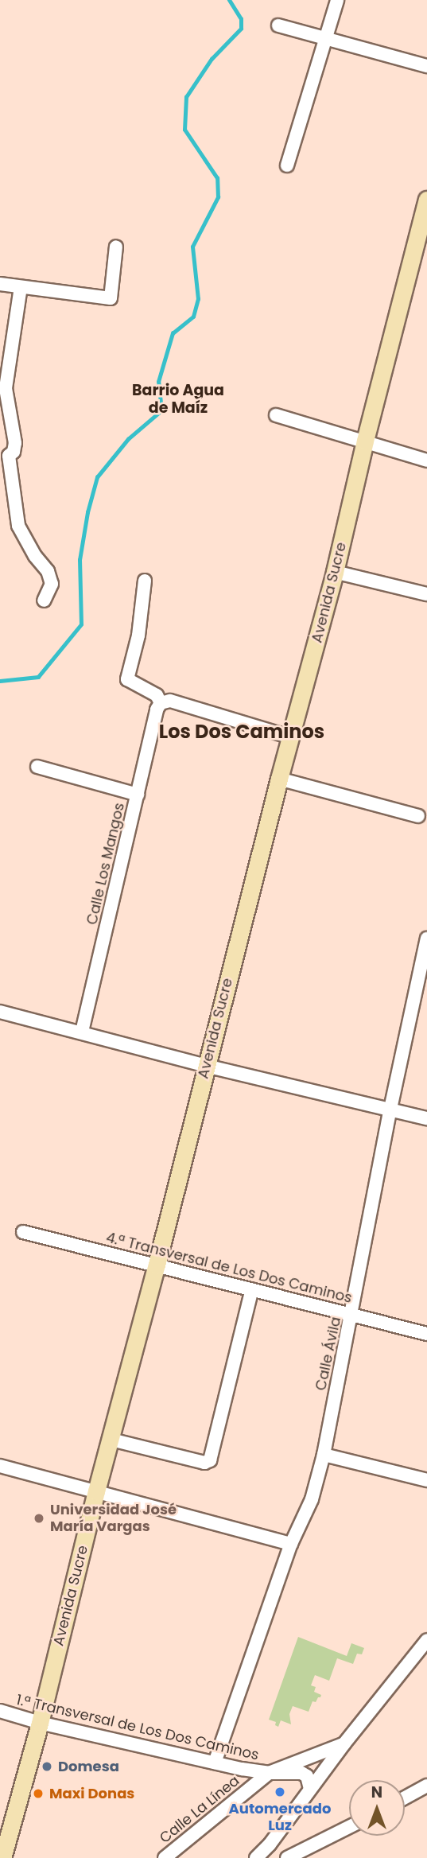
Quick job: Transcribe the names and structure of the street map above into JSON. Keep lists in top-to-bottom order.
{
  "streets": {
    "main road": ["Avenida Sucre"],
    "street": [
      "Calle Los Mangos",
      "4.ª Transversal de Los Dos Caminos",
      "Calle Ávila",
      "1.ª Transversal de Los Dos Caminos",
      "Calle La Línea"
    ]
  },
  "crossings": [
    ["Avenida Sucre", "4.ª Transversal de Los Dos Caminos"],
    ["Avenida Sucre", "1.ª Transversal de Los Dos Caminos"],
    ["4.ª Transversal de Los Dos Caminos", "Calle Ávila"],
    ["Calle Ávila", "1.ª Transversal de Los Dos Caminos"],
    ["1.ª Transversal de Los Dos Caminos", "Calle La Línea"]
  ],
  "districts": ["Barrio Agua de Maíz", "Los Dos Caminos"],
  "places": [
    "Universidad José María Vargas",
    "Domesa",
    "Automercado Luz",
    "Maxi Donas"
  ],
  "north": "top"
}
